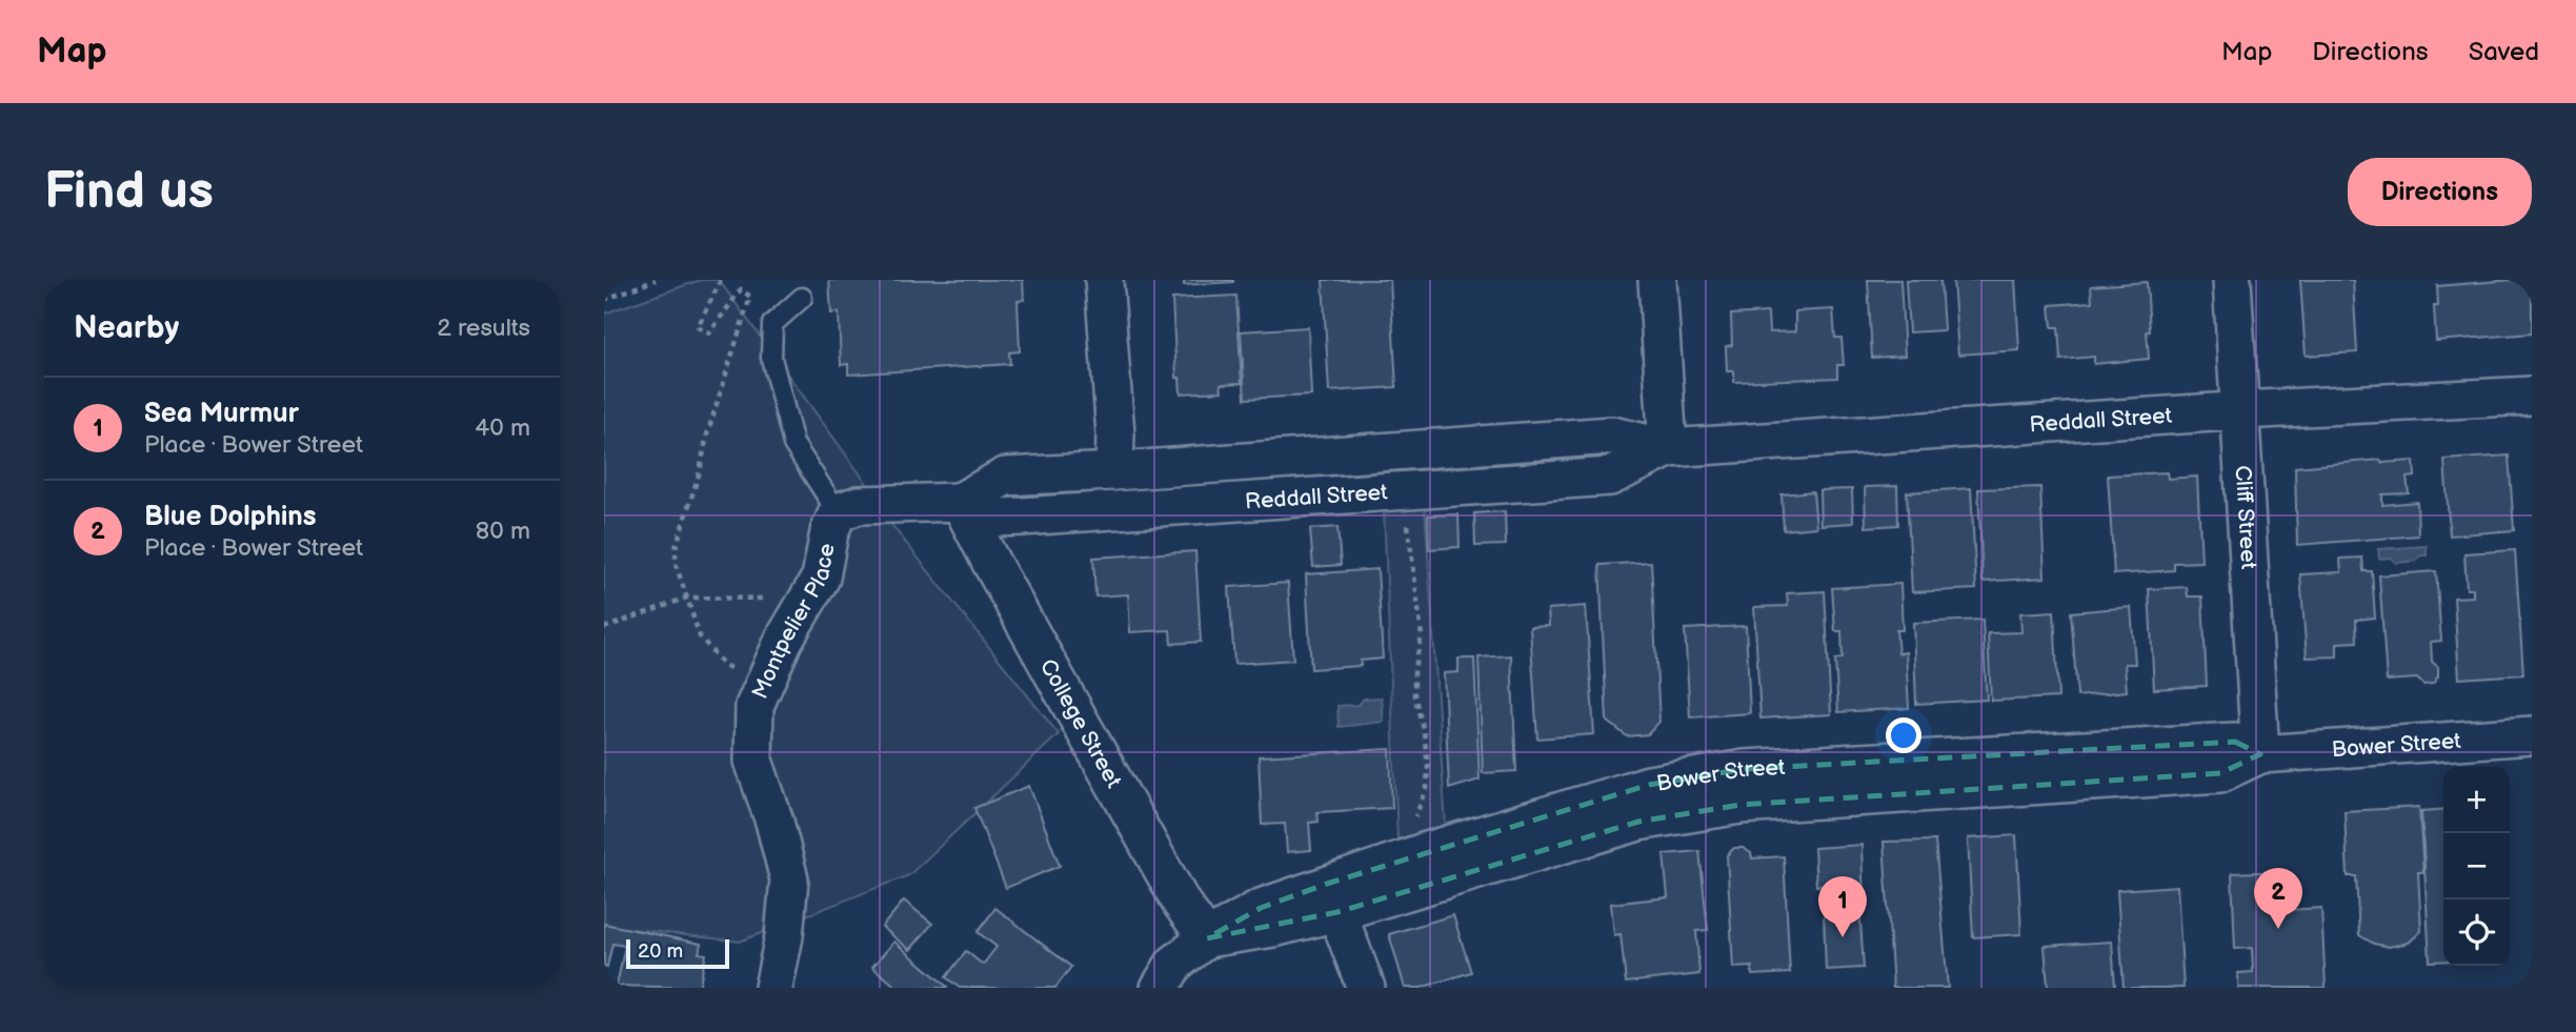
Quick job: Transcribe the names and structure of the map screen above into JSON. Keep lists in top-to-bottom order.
{
  "streets": {
    "street": [
      "Reddall Street",
      "Cliff Street",
      "Montpelier Place",
      "College Street",
      "Bower Street"
    ]
  },
  "crossings": [
    ["Reddall Street", "Cliff Street"],
    ["Reddall Street", "Montpelier Place"],
    ["Reddall Street", "College Street"],
    ["Cliff Street", "Bower Street"],
    ["College Street", "Bower Street"]
  ],
  "scale_bar": "20 m",
  "page": {
    "header": "Map",
    "nav": ["Map", "Directions", "Saved"],
    "buttons": "Directions",
    "title": "Find us",
    "heading": ["Nearby", "2 results"],
    "list": [
      {
        "mark": "1",
        "name": "Sea Murmur",
        "note": "Place · Bower Street",
        "value": "40 m"
      },
      {
        "mark": "2",
        "name": "Blue Dolphins",
        "note": "Place · Bower Street",
        "value": "80 m"
      }
    ],
    "map_buttons": ["+", "−"],
    "pins": ["2", "1"],
    "scale": "20 m"
  }
}
